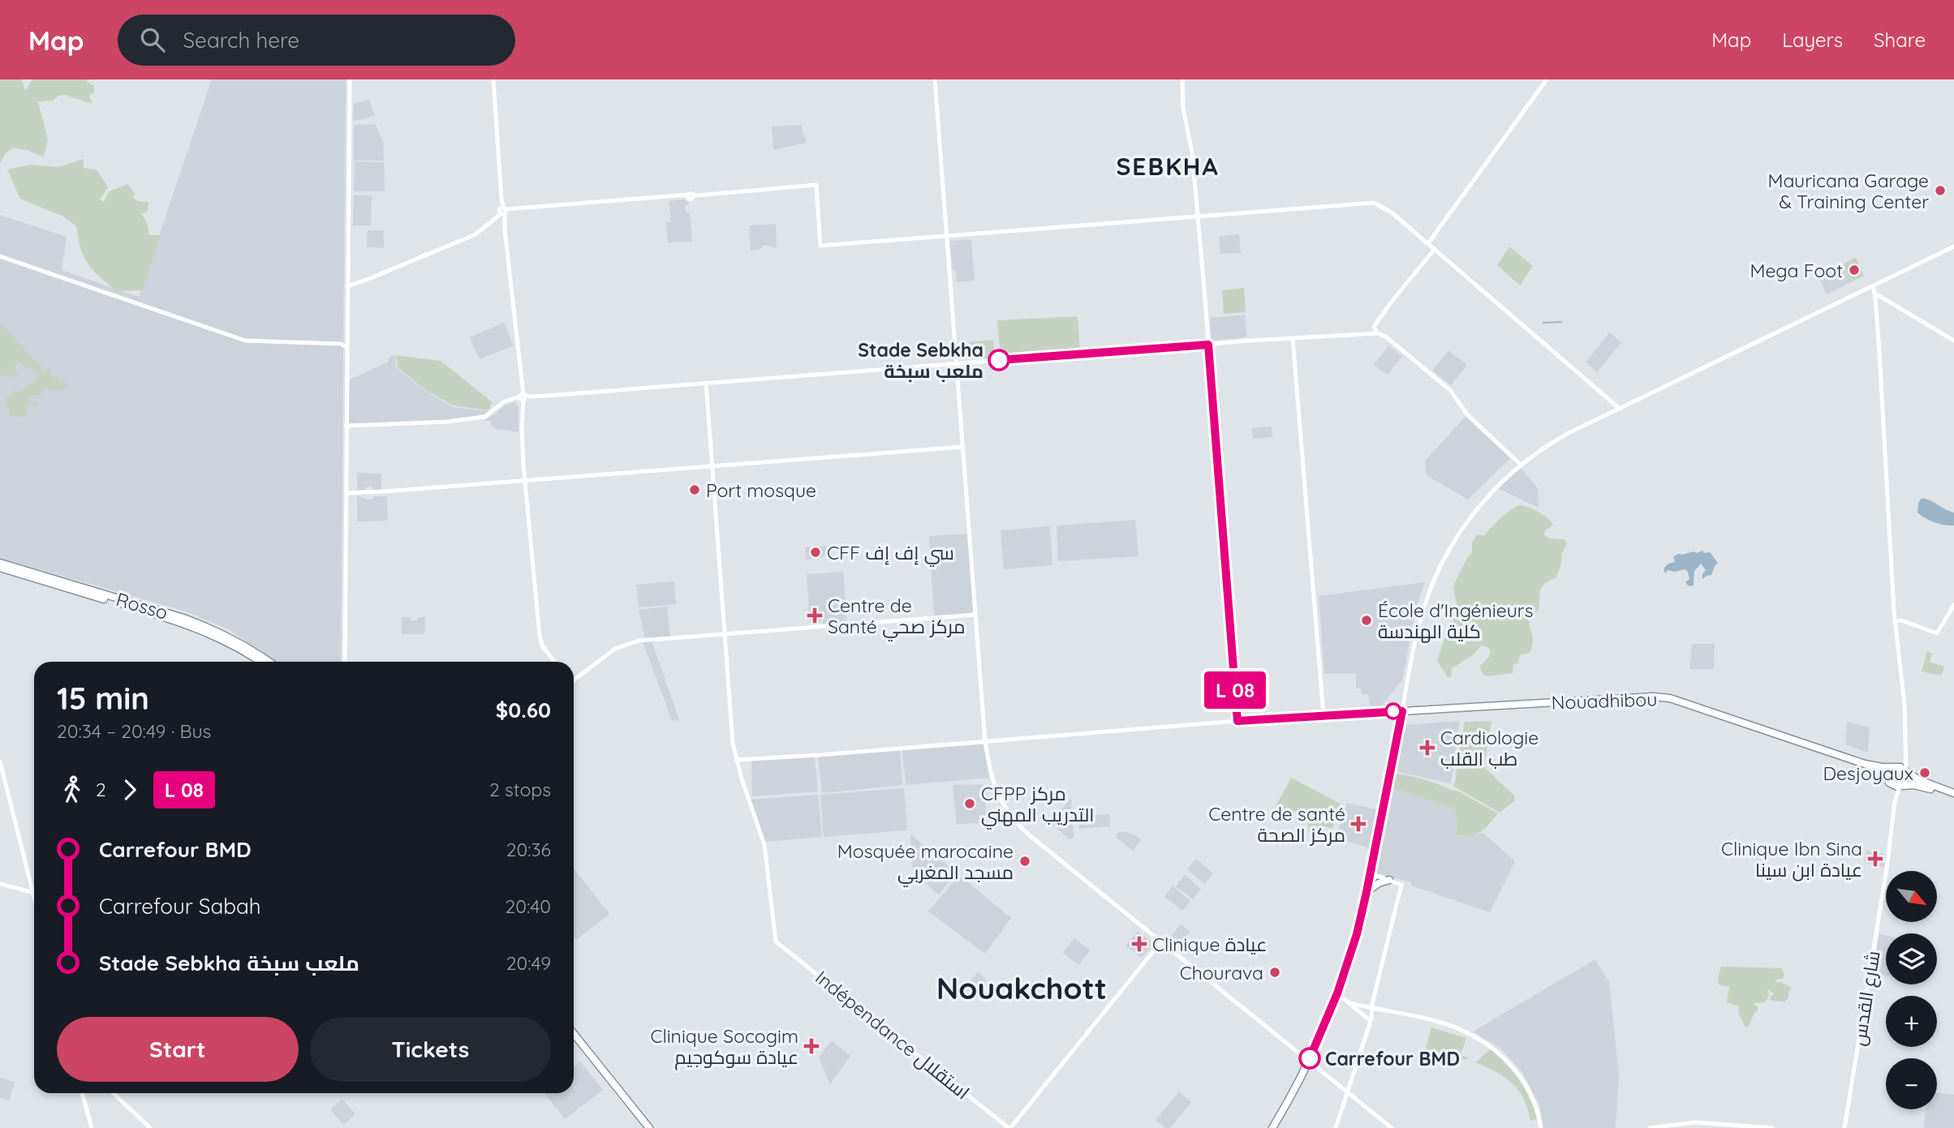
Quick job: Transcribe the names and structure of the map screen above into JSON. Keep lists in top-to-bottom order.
{
  "streets": {
    "highway": ["Rosso", "Nouadhibou"],
    "street": ["شارع القدس", "Indépendance استقلال"]
  },
  "districts": ["SEBKHA", "Nouakchott"],
  "places": {
    "other": [
      "Mauricana Garage & Training Center",
      "Mega Foot",
      "Stade Sebkha ملعب سبخة",
      "Port mosque",
      "CFF سي إف إف",
      "École d'Ingénieurs كلية الهندسة",
      "Desjoyaux",
      "CFPP مركز التدريب المهني",
      "Mosquée marocaine مسجد المغربي",
      "Chourava",
      "Carrefour BMD"
    ],
    "health": [
      "Centre de Santé مركز صحي",
      "Cardiologie طب القلب",
      "Centre de santé مركز الصحة",
      "Clinique Ibn Sina عيادة ابن سينا",
      "Clinique عيادة",
      "Clinique Socogim عيادة سوكوجيم"
    ]
  },
  "north": "bottom right",
  "page": {
    "header": "Map",
    "search": "Search here",
    "nav": ["Map", "Layers", "Share"],
    "on_map": "L 08",
    "heading": ["15 min", "20:34 – 20:49 · Bus", "$0.60"],
    "legs": ["2", "L 08", "2 stops"],
    "list": [
      {
        "name": "Carrefour BMD",
        "value": "20:36"
      },
      {
        "name": "Carrefour Sabah",
        "value": "20:40"
      },
      {
        "name": "Stade Sebkha ملعب سبخة",
        "value": "20:49"
      }
    ],
    "map_buttons": ["+", "−"],
    "buttons": ["Start", "Tickets"]
  }
}
